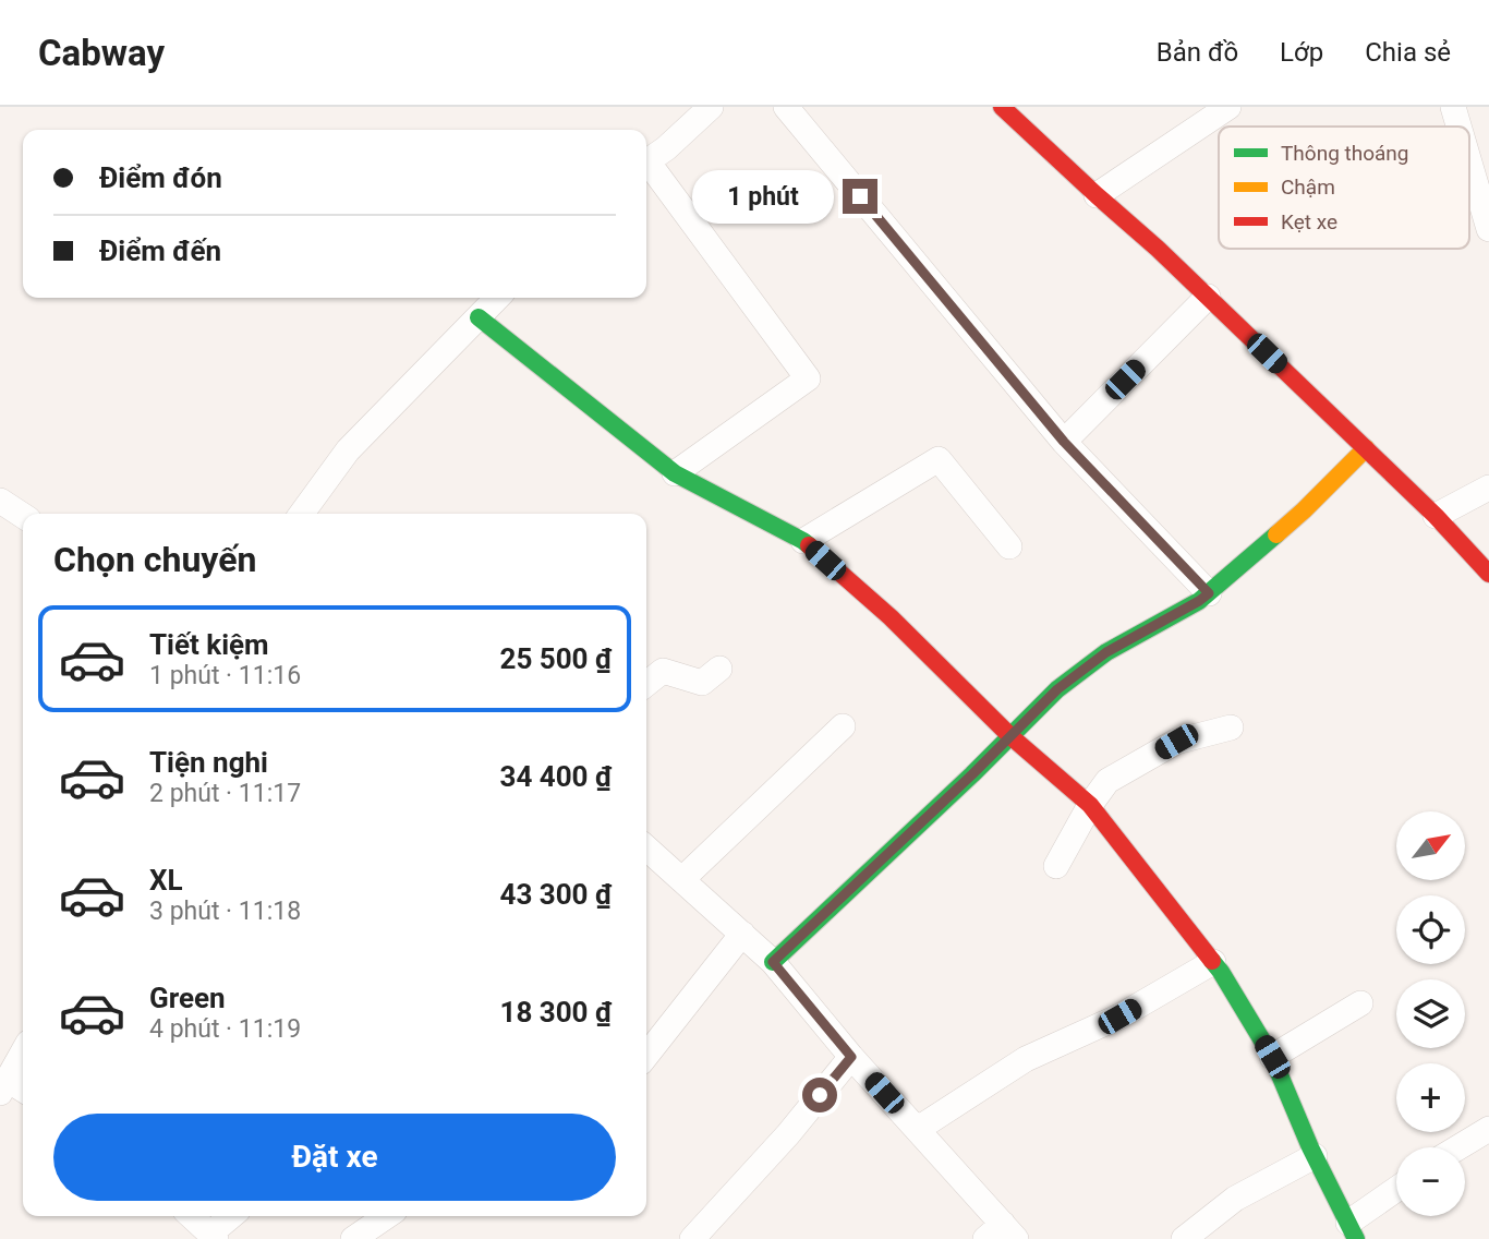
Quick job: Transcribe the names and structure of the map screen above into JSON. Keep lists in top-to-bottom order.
{
  "legend": ["Thông thoáng", "Chậm", "Kẹt xe"],
  "north": "top right",
  "page": {
    "header": "Cabway",
    "nav": ["Bản đồ", "Lớp", "Chia sẻ"],
    "banner": ["Điểm đón", "Điểm đến"],
    "bubble": "1 phút",
    "heading": "Chọn chuyến",
    "list": [
      {
        "name": "Tiết kiệm",
        "note": "1 phút · 11:16",
        "value": "25 500 ₫"
      },
      {
        "name": "Tiện nghi",
        "note": "2 phút · 11:17",
        "value": "34 400 ₫"
      },
      {
        "name": "XL",
        "note": "3 phút · 11:18",
        "value": "43 300 ₫"
      },
      {
        "name": "Green",
        "note": "4 phút · 11:19",
        "value": "18 300 ₫"
      }
    ],
    "map_buttons": ["+", "−"],
    "buttons": "Đặt xe"
  }
}
